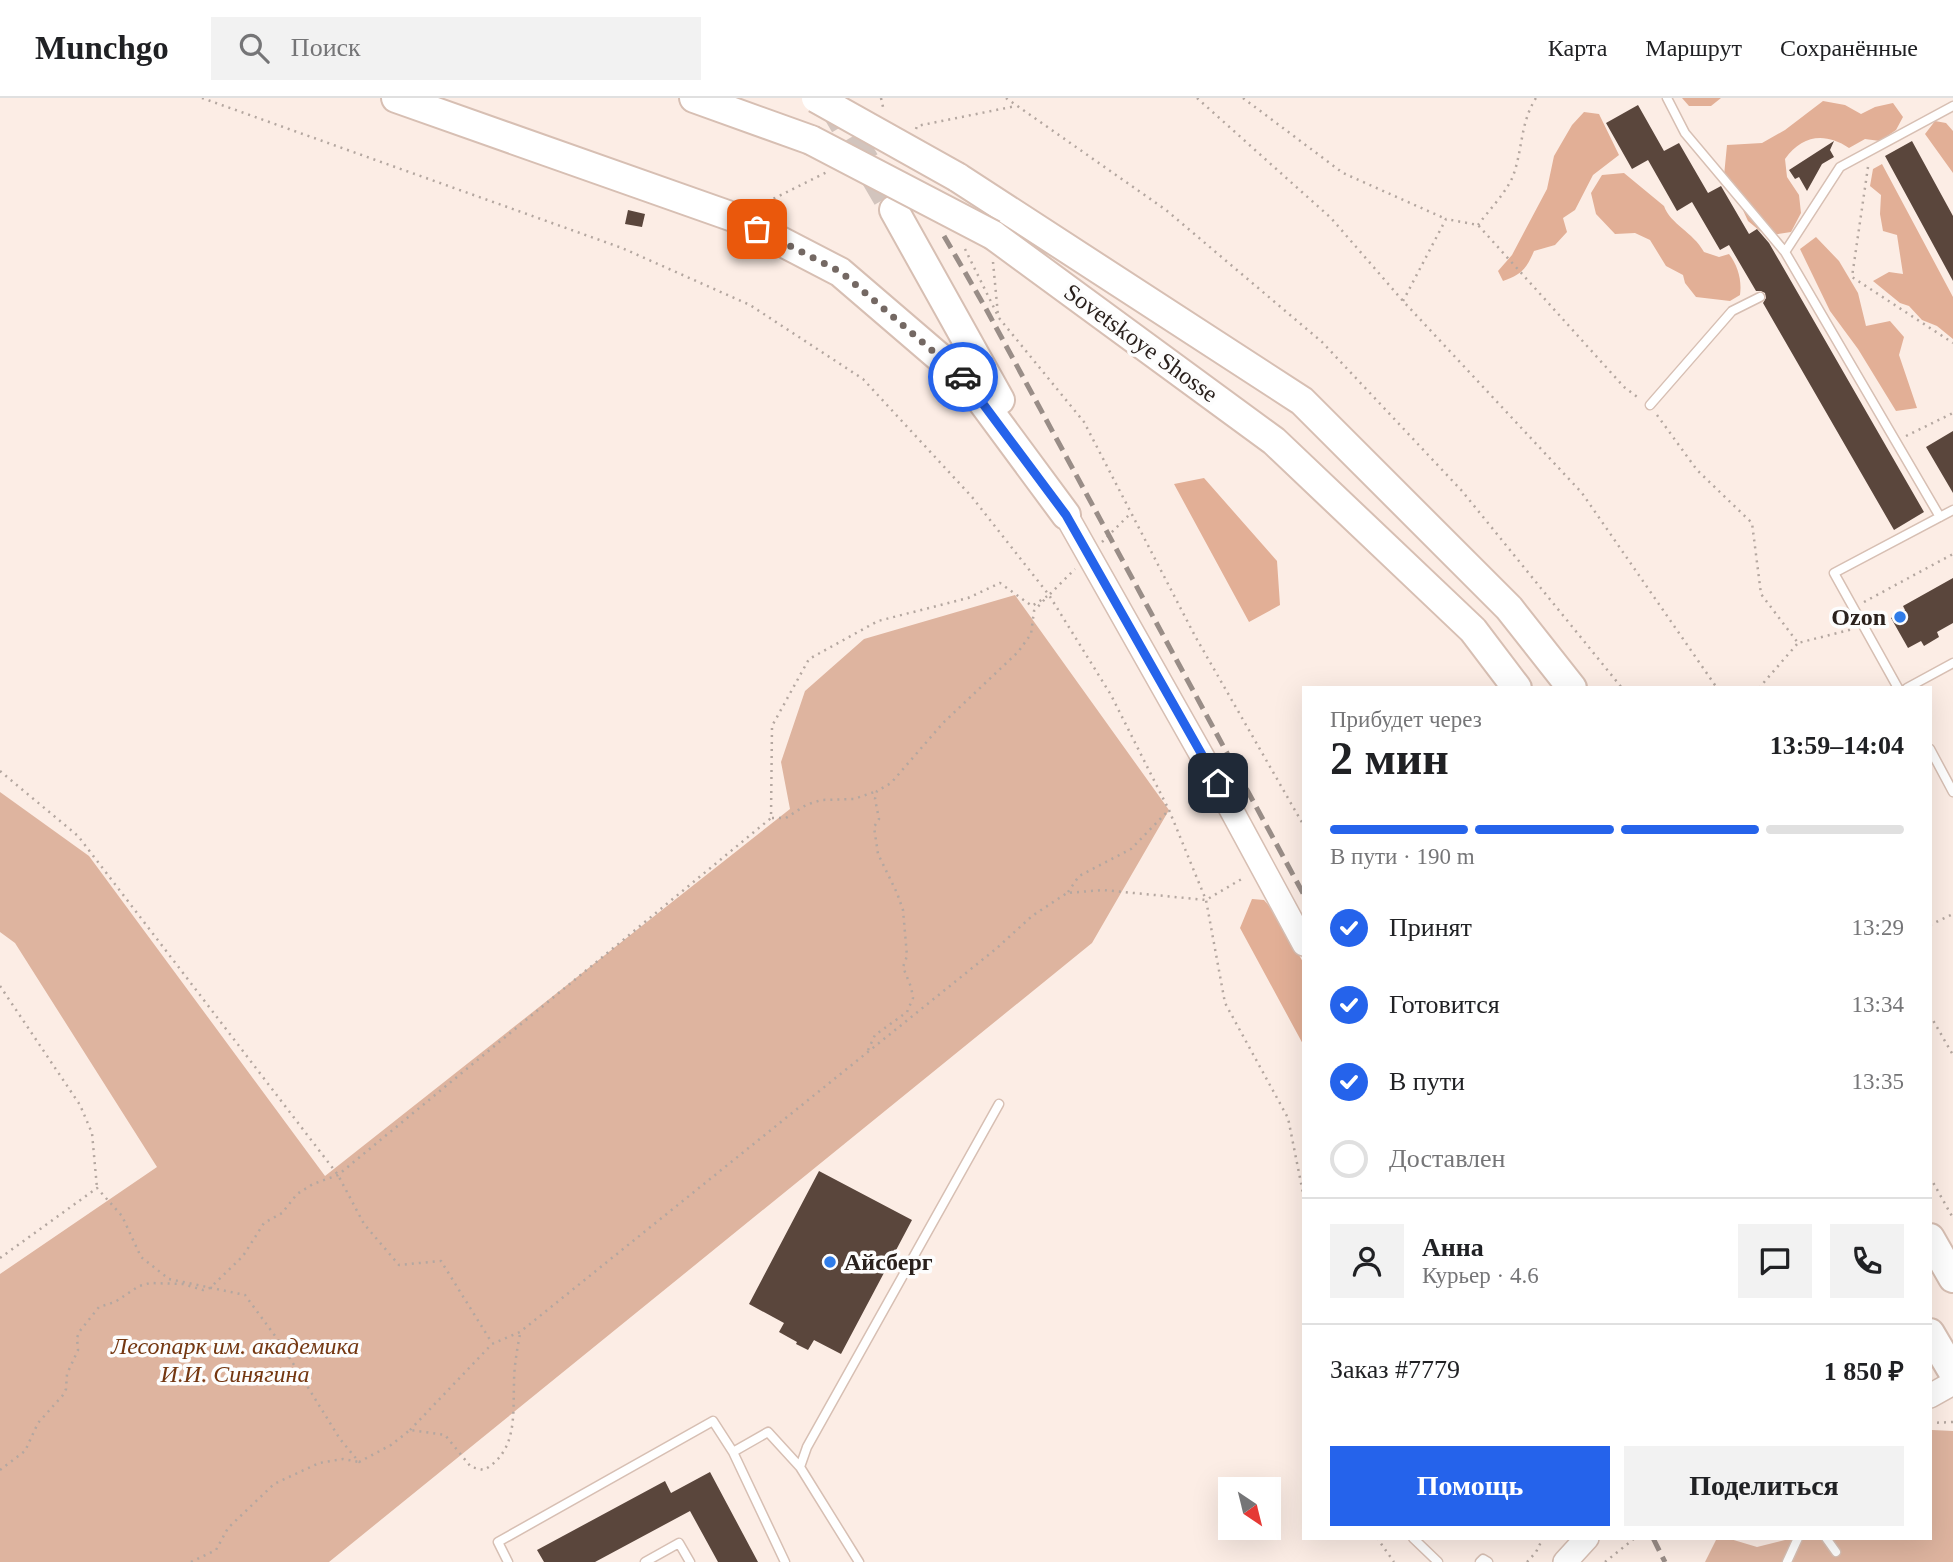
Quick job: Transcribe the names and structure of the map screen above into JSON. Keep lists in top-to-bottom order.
{
  "streets": {
    "highway": ["Sovetskoye Shosse"]
  },
  "parks": ["Лесопарк им. академика И.И. Синягина"],
  "places": ["Ozon", "Айсберг"],
  "north": "bottom right",
  "page": {
    "header": "Munchgo",
    "search": "Поиск",
    "nav": ["Карта", "Маршрут", "Сохранённые"],
    "heading": ["2 мин", "Прибудет через", "13:59–14:04"],
    "panel": [
      "Анна",
      "Курьер · 4.6",
      "Заказ #7779",
      "1 850 ₽"
    ],
    "bar": "В пути · 190 m",
    "list": [
      ["Принят", "13:29"],
      ["Готовится", "13:34"],
      ["В пути", "13:35"],
      "Доставлен"
    ],
    "buttons": ["Помощь", "Поделиться"]
  }
}
